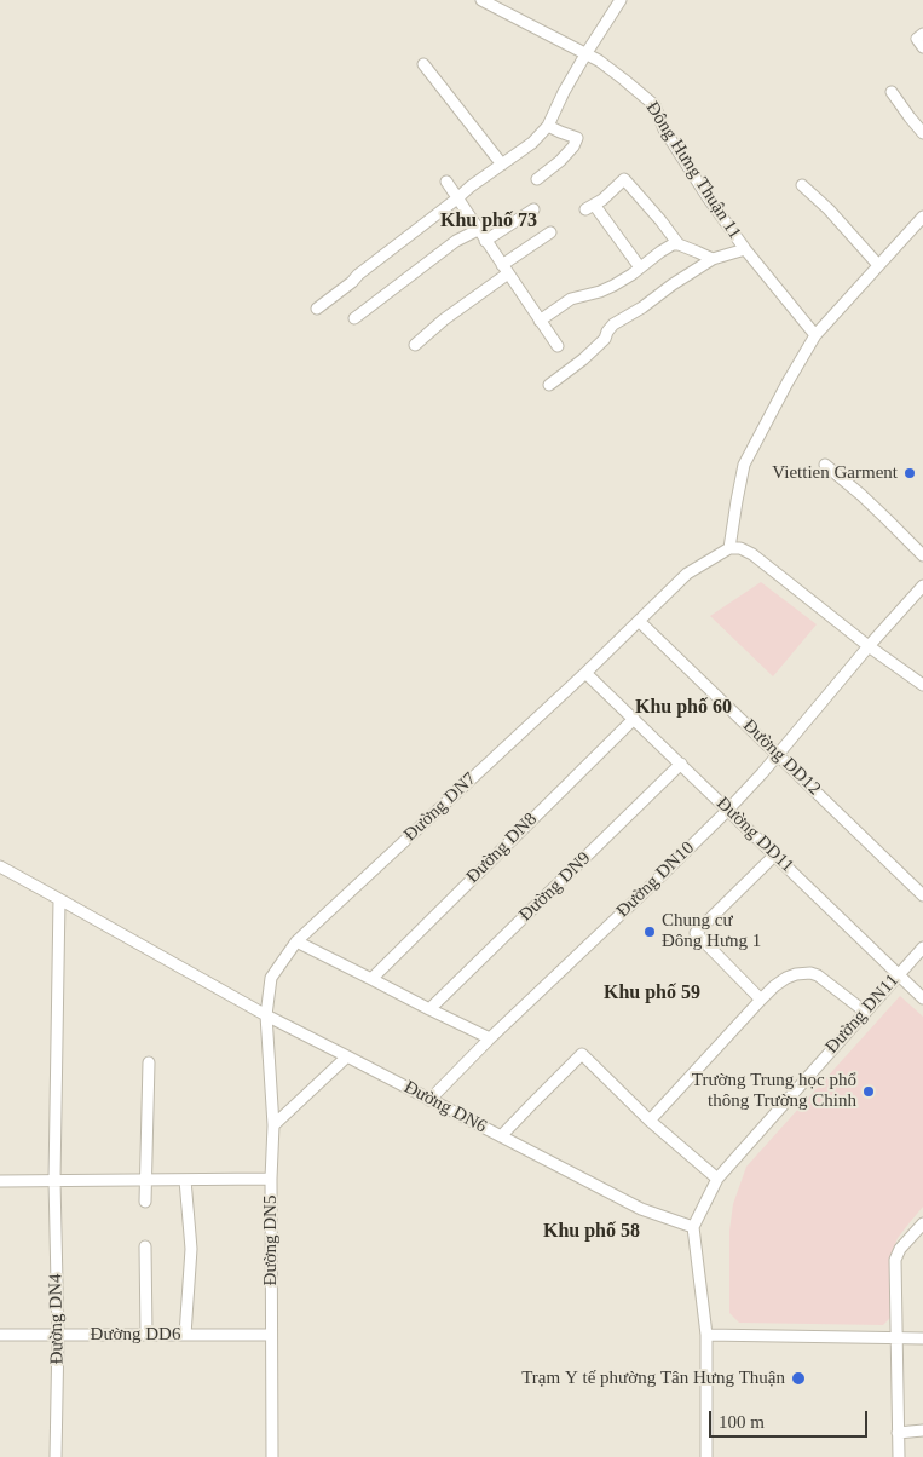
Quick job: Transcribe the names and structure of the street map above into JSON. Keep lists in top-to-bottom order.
{
  "streets": {
    "street": [
      "Đông Hưng Thuận 11",
      "Đường DD12",
      "Đường DN7",
      "Đường DD11",
      "Đường DN8",
      "Đường DN10",
      "Đường DN9",
      "Đường DN11",
      "Đường DN6",
      "Đường DN5",
      "Đường DN4",
      "Đường DD6"
    ]
  },
  "crossings": [
    ["Đường DD12", "Đường DN7"],
    ["Đường DD12", "Đường DN10"],
    ["Đường DN7", "Đường DD11"],
    ["Đường DN7", "Đường DN6"],
    ["Đường DN7", "Đường DN5"],
    ["Đường DD11", "Đường DN8"],
    ["Đường DD11", "Đường DN10"],
    ["Đường DD11", "Đường DN9"],
    ["Đường DD11", "Đường DN11"],
    ["Đường DN10", "Đường DN6"],
    ["Đường DN11", "Đường DN6"],
    ["Đường DN6", "Đường DN4"],
    ["Đường DN5", "Đường DD6"],
    ["Đường DN4", "Đường DD6"]
  ],
  "districts": [
    "Khu phố 73",
    "Khu phố 60",
    "Khu phố 59",
    "Khu phố 58"
  ],
  "places": [
    "Viettien Garment",
    "Chung cư Đông Hưng 1",
    "Trường Trung học phổ thông Trường Chinh",
    "Trạm Y tế phường Tân Hưng Thuận"
  ],
  "scale_bar": "100 m"
}
